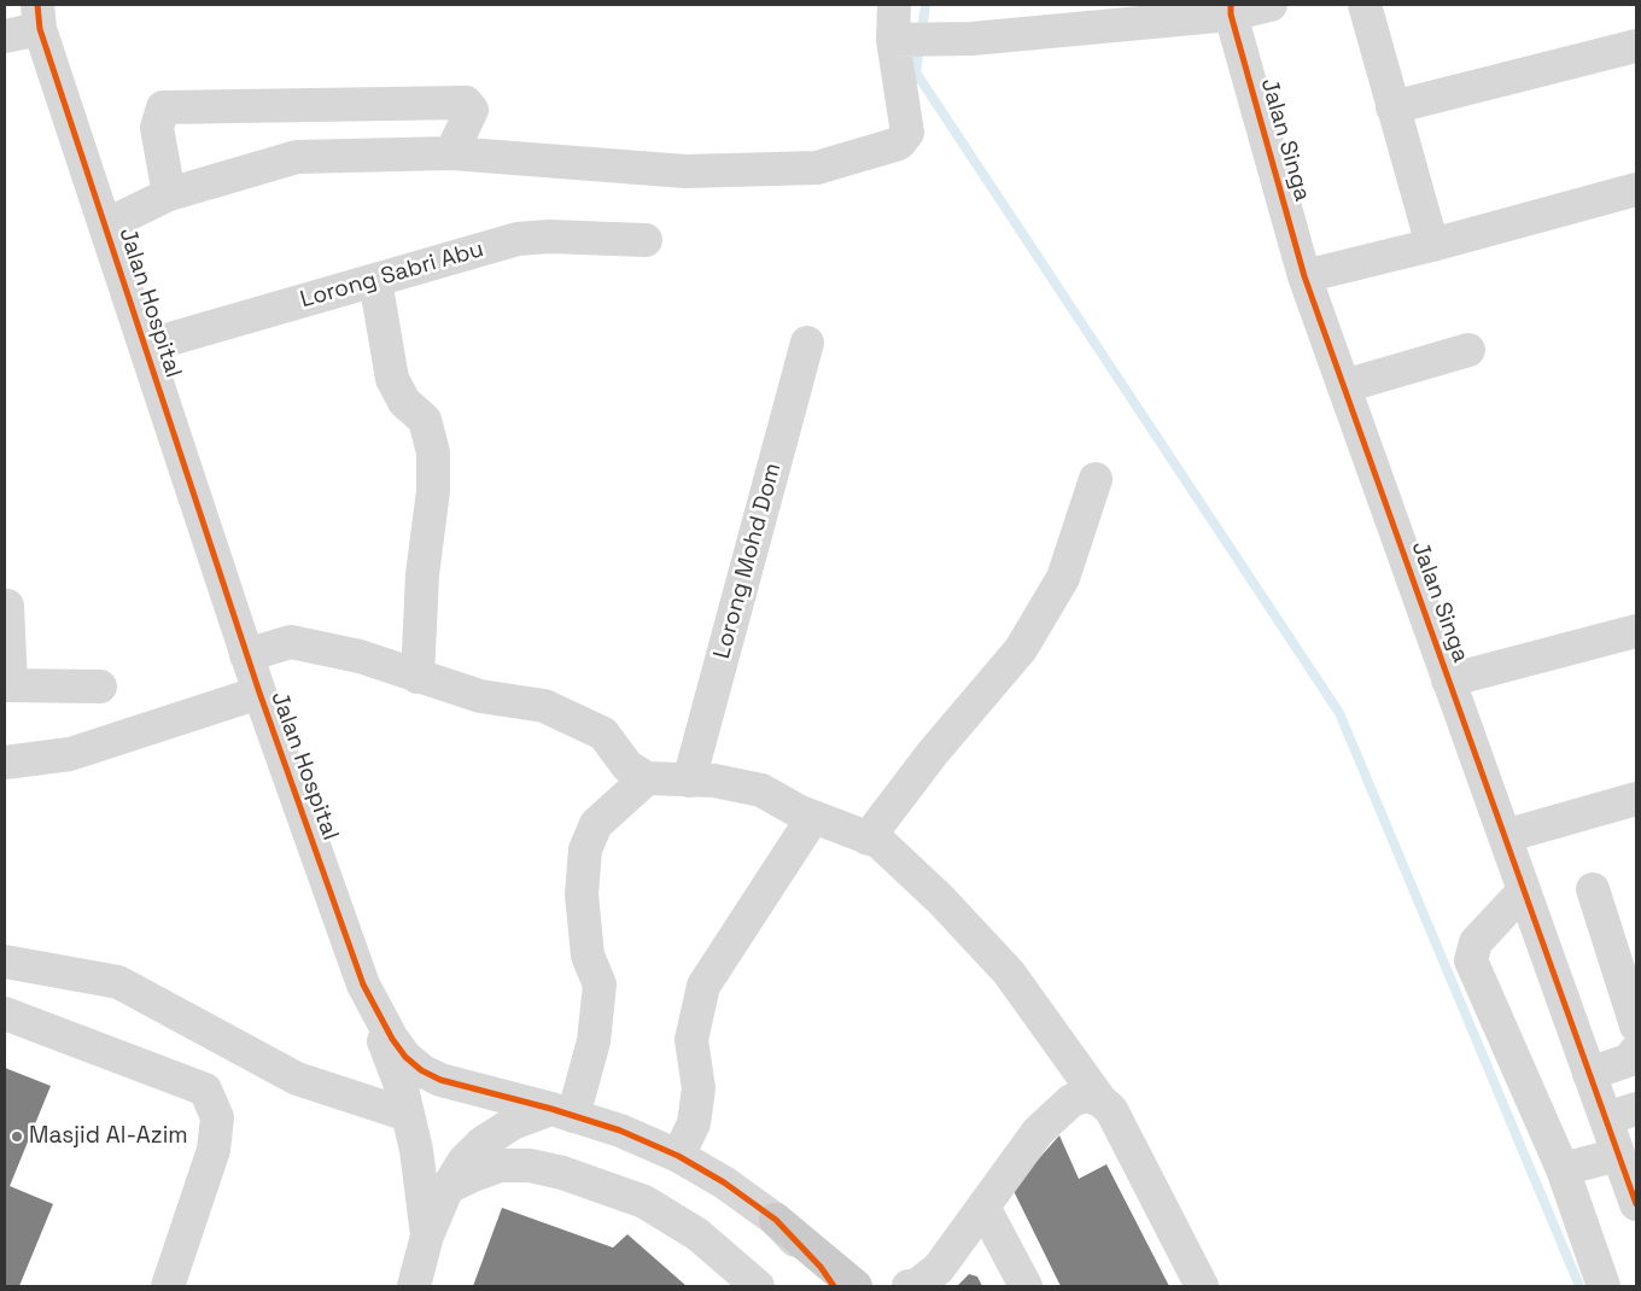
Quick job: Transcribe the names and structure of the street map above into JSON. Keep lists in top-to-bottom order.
{
  "streets": {
    "street": [
      "Jalan Singa",
      "Lorong Sabri Abu",
      "Jalan Hospital",
      "Lorong Mohd Dom"
    ]
  },
  "crossings": [
    ["Lorong Sabri Abu", "Jalan Hospital"]
  ],
  "places": ["Masjid Al-Azim"]
}
